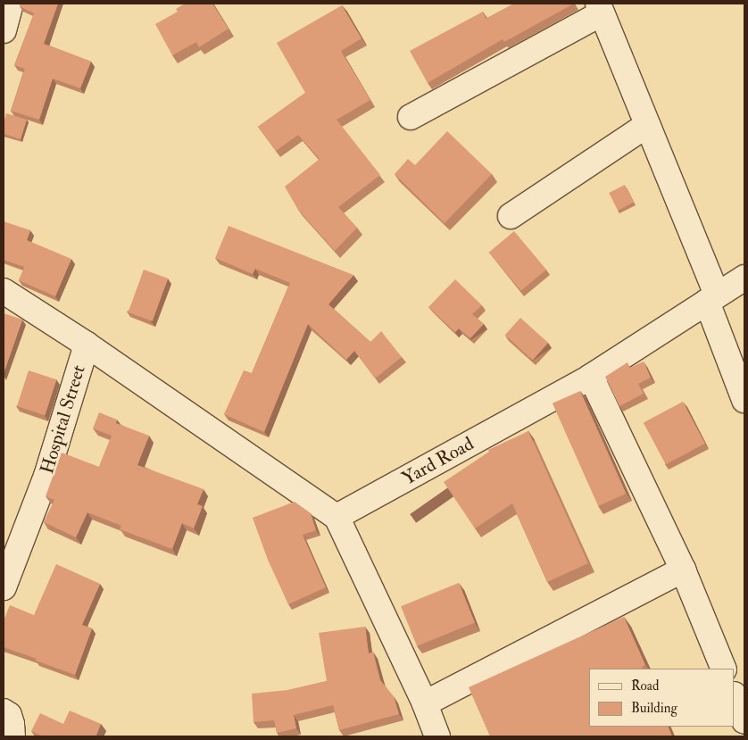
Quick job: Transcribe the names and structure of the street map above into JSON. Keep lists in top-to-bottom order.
{
  "streets": {
    "street": ["Hospital Street", "Yard Road"]
  },
  "legend": ["Road", "Building"]
}
